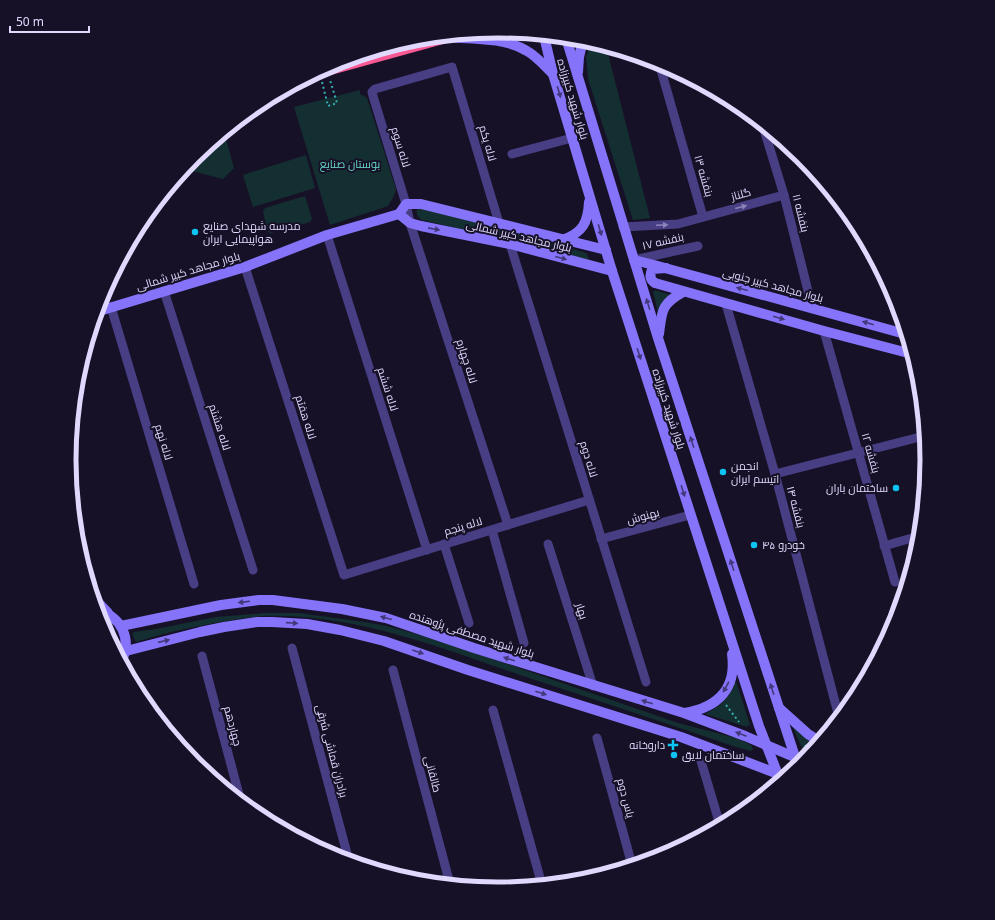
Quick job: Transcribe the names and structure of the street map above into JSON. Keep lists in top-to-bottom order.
{
  "streets": {
    "main road": [
      "بلوار شهید کبیرزاده",
      "بلوار مجاهد کبیر شمالی",
      "بلوار مجاهد کبیر جنوبی",
      "بلوار شهید مصطفی پژوهنده"
    ],
    "street": [
      "لاله یکم",
      "لاله سوم",
      "بنفشه ۱۳",
      "گلناز",
      "بنفشه ۱۱",
      "بنفشه ۱۷",
      "لاله چهارم",
      "لاله ششم",
      "لاله هفتم",
      "لاله هشتم",
      "لاله نهم",
      "بنفشه ۱۲",
      "لاله دوم",
      "بنفشه ۱۴",
      "بهنوش",
      "لاله پنجم",
      "بهار",
      "چهاردهم",
      "برادران قماشی شرقی",
      "طالقانی",
      "یاس دوم"
    ]
  },
  "crossings": [
    ["بلوار شهید کبیرزاده", "بلوار مجاهد کبیر شمالی"],
    ["بلوار شهید کبیرزاده", "بنفشه ۱۷"],
    ["بلوار شهید کبیرزاده", "بلوار مجاهد کبیر جنوبی"],
    ["بلوار شهید کبیرزاده", "بهنوش"],
    ["بلوار شهید کبیرزاده", "بلوار شهید مصطفی پژوهنده"],
    ["لاله یکم", "لاله سوم"],
    ["لاله یکم", "بلوار مجاهد کبیر شمالی"],
    ["لاله سوم", "بلوار مجاهد کبیر شمالی"],
    ["لاله سوم", "لاله چهارم"],
    ["بنفشه ۱۳", "گلناز"],
    ["گلناز", "بنفشه ۱۱"],
    ["بنفشه ۱۱", "بلوار مجاهد کبیر جنوبی"],
    ["بلوار مجاهد کبیر شمالی", "لاله چهارم"],
    ["بلوار مجاهد کبیر شمالی", "لاله ششم"],
    ["بلوار مجاهد کبیر شمالی", "لاله هفتم"],
    ["بلوار مجاهد کبیر شمالی", "لاله هشتم"],
    ["بلوار مجاهد کبیر شمالی", "لاله نهم"],
    ["بلوار مجاهد کبیر شمالی", "لاله دوم"],
    ["بنفشه ۱۷", "بلوار مجاهد کبیر جنوبی"],
    ["لاله چهارم", "لاله پنجم"],
    ["لاله ششم", "لاله پنجم"],
    ["لاله هفتم", "لاله پنجم"],
    ["لاله دوم", "بهنوش"],
    ["لاله دوم", "لاله پنجم"],
    ["بهار", "بلوار شهید مصطفی پژوهنده"]
  ],
  "one_way": ["گلناز"],
  "parks": ["بوستان صنایع"],
  "places": {
    "other": [
      "مدرسه شهدای صنایع هواپیمایی ایران",
      "انجمن اتیسم ایران",
      "ساختمان باران",
      "خودرو ۴۵",
      "ساختمان لایق"
    ],
    "health": ["داروخانه"]
  },
  "scale_bar": "50 m"
}
